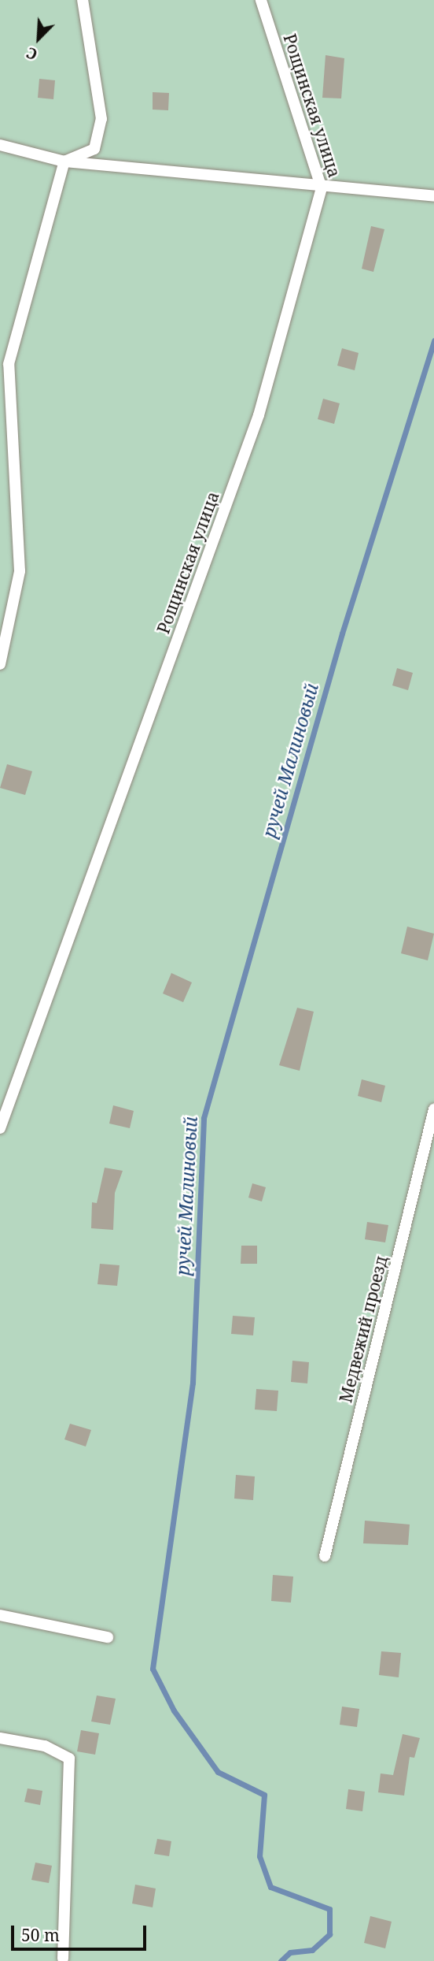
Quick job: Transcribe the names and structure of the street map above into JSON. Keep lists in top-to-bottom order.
{
  "streets": {
    "lane": ["Рощинская улица", "Медвежий проезд"]
  },
  "water": ["ручей Малиновый"],
  "scale_bar": "50 m",
  "north": "bottom left"
}
